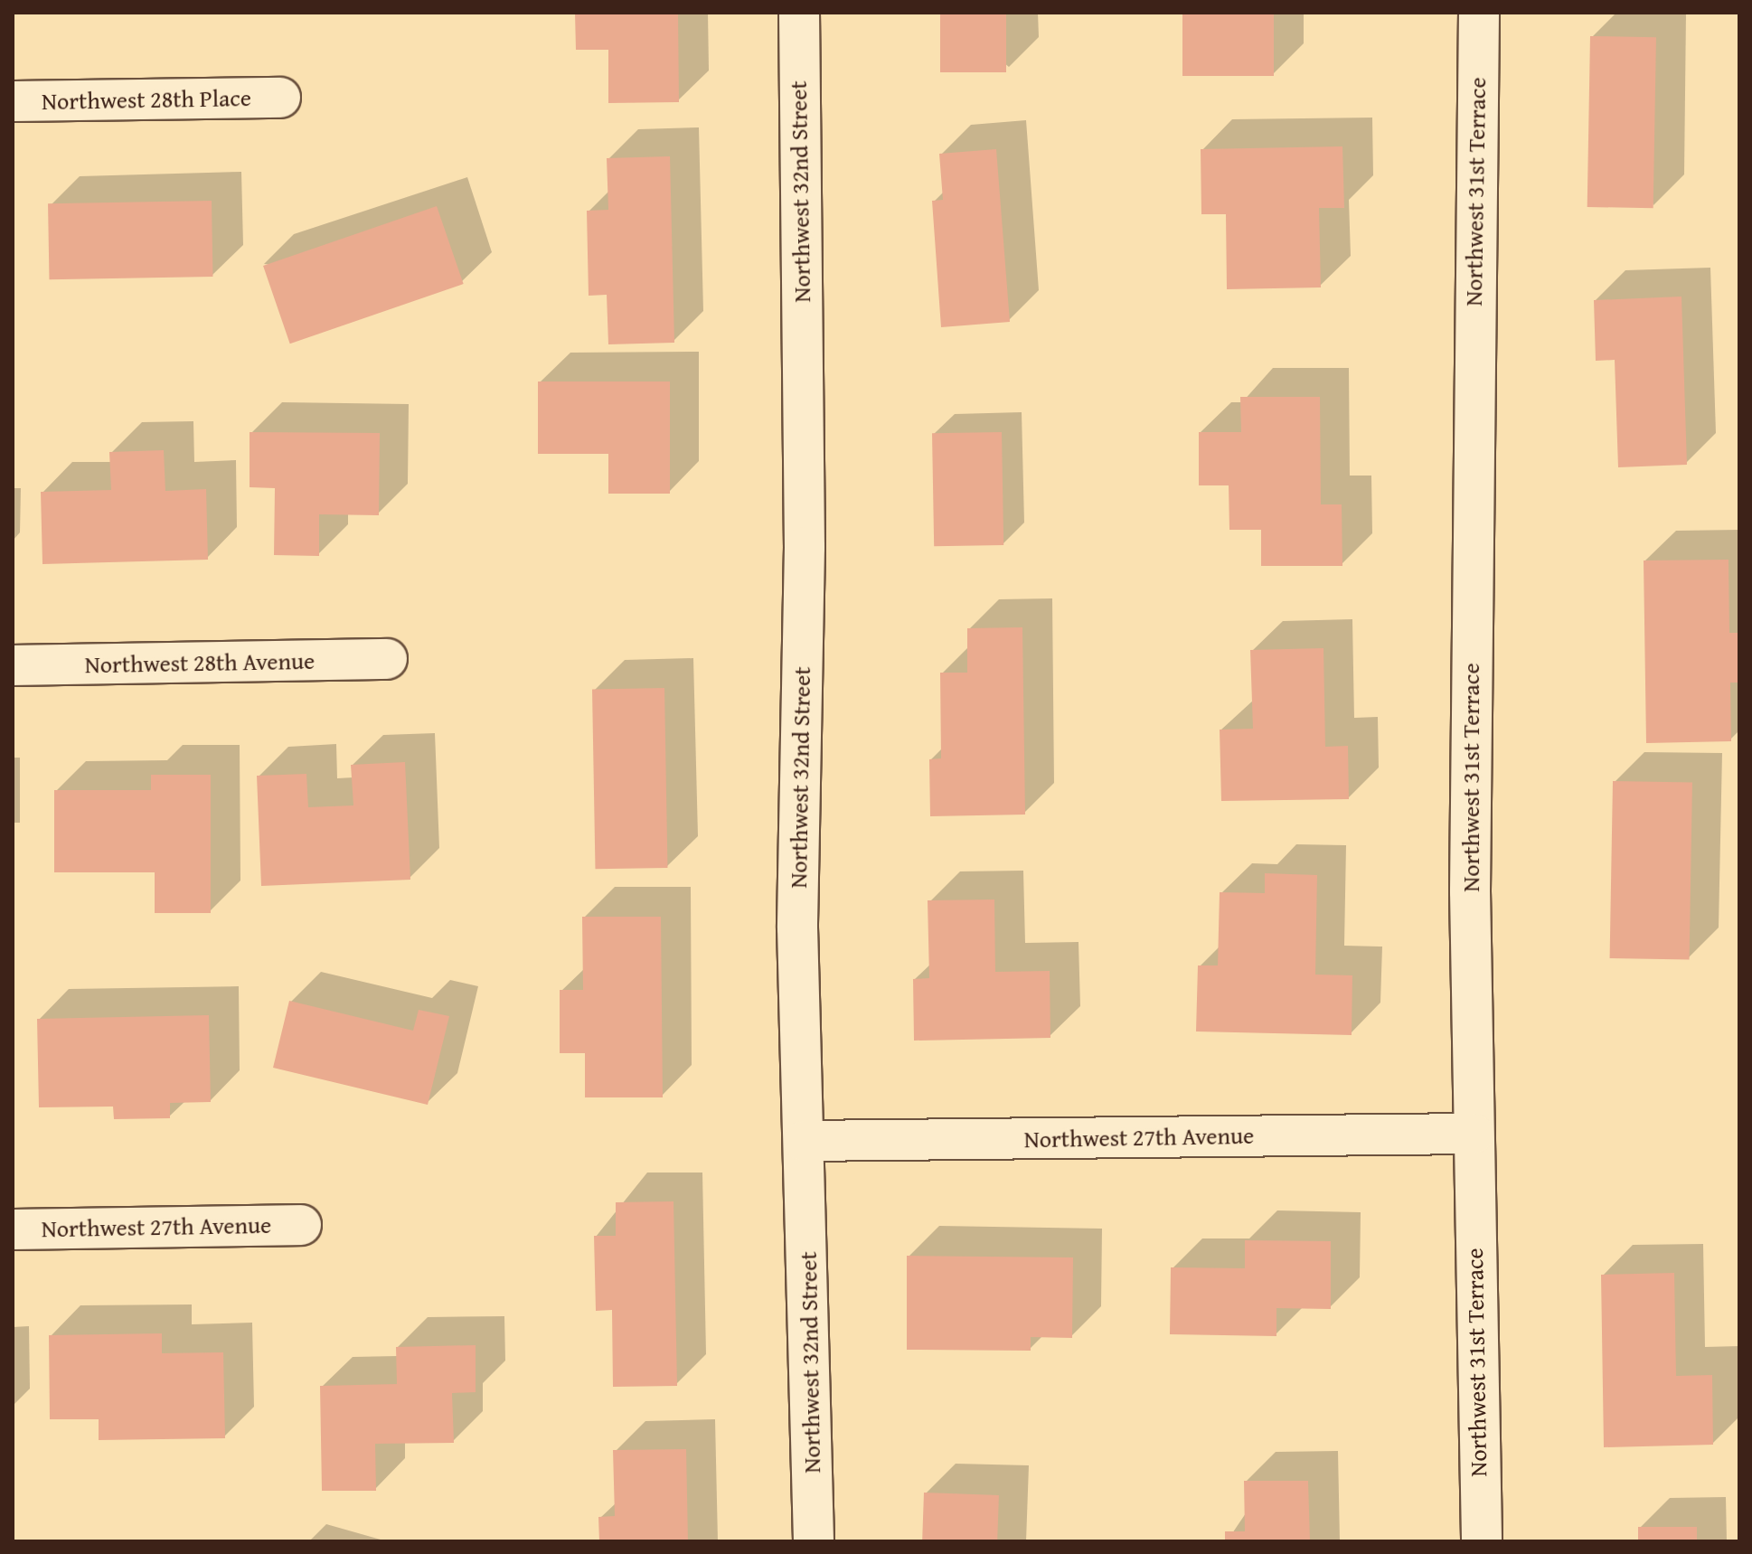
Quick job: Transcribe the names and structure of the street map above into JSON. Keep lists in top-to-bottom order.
{
  "streets": {
    "street": [
      "Northwest 28th Place",
      "Northwest 32nd Street",
      "Northwest 31st Terrace",
      "Northwest 28th Avenue",
      "Northwest 27th Avenue"
    ]
  },
  "crossings": [
    ["Northwest 32nd Street", "Northwest 27th Avenue"],
    ["Northwest 31st Terrace", "Northwest 27th Avenue"]
  ]
}
